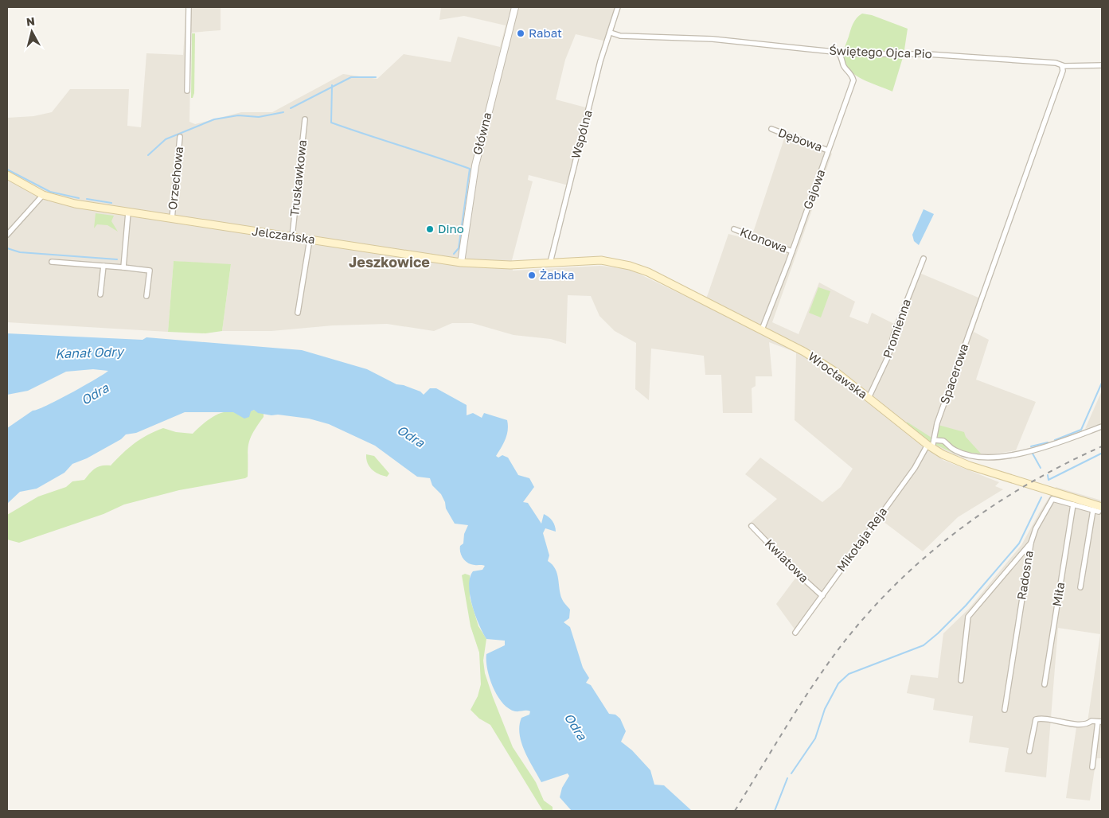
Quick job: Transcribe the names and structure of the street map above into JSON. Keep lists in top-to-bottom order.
{
  "streets": {
    "main road": ["Jelczańska", "Wrocławska"],
    "street": [
      "Świętego Ojca Pio",
      "Główna",
      "Wspólna",
      "Dębowa",
      "Orzechowa",
      "Truskawkowa",
      "Gajowa",
      "Klonowa",
      "Promienna",
      "Spacerowa",
      "Mikołaja Reja",
      "Kwiatowa",
      "Radosna",
      "Miła"
    ]
  },
  "crossings": [
    ["Świętego Ojca Pio", "Wspólna"],
    ["Świętego Ojca Pio", "Gajowa"],
    ["Świętego Ojca Pio", "Spacerowa"],
    ["Główna", "Jelczańska"],
    ["Wspólna", "Jelczańska"],
    ["Dębowa", "Gajowa"],
    ["Orzechowa", "Jelczańska"],
    ["Truskawkowa", "Jelczańska"],
    ["Gajowa", "Klonowa"],
    ["Gajowa", "Wrocławska"],
    ["Jelczańska", "Wrocławska"],
    ["Promienna", "Wrocławska"],
    ["Spacerowa", "Wrocławska"],
    ["Spacerowa", "Mikołaja Reja"],
    ["Wrocławska", "Mikołaja Reja"],
    ["Mikołaja Reja", "Kwiatowa"],
    ["Radosna", "Miła"]
  ],
  "districts": ["Jeszkowice"],
  "water": ["Kanał Odry", "Odra"],
  "places": ["Rabat", "Dino", "Żabka"],
  "north": "top"
}
